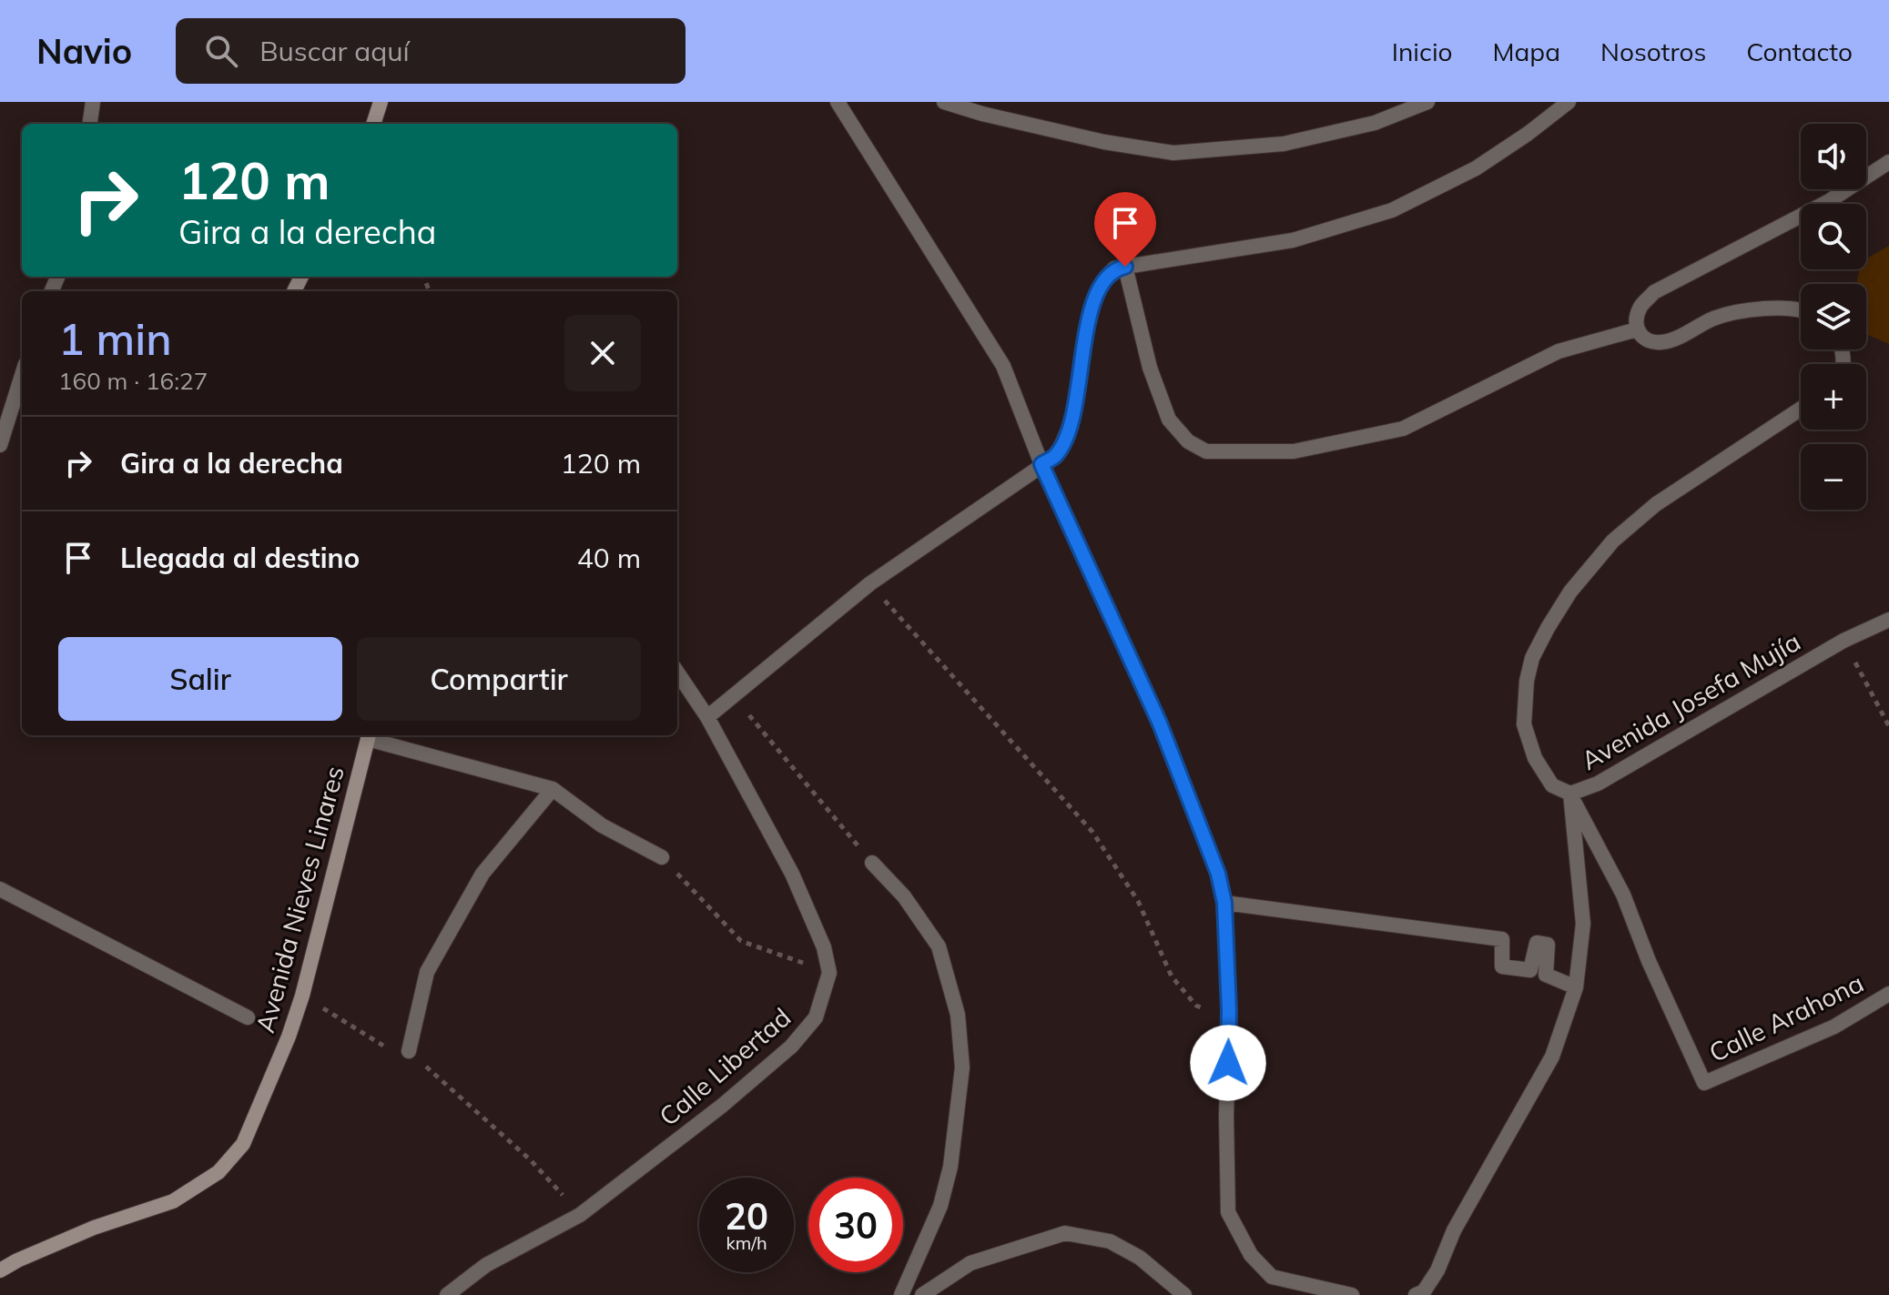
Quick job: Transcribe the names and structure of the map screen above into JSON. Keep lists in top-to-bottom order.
{
  "streets": {
    "main road": ["Avenida Nieves Linares"],
    "street": ["Avenida Josefa Mujía", "Calle Arahona", "Calle Libertad"]
  },
  "crossings": [
    ["Avenida Josefa Mujía", "Calle Arahona"]
  ],
  "page": {
    "header": "Navio",
    "search": "Buscar aquí",
    "nav": [
      "Inicio",
      "Mapa",
      "Nosotros",
      "Contacto"
    ],
    "map_buttons": ["+", "−"],
    "turn": ["120 m", "Gira a la derecha"],
    "heading": ["1 min", "160 m · 16:27"],
    "list": [
      {
        "name": "Gira a la derecha",
        "value": "120 m"
      },
      {
        "name": "Llegada al destino",
        "value": "40 m"
      }
    ],
    "buttons": ["Salir", "Compartir"],
    "speed": "20 km/h",
    "limit": "30"
  }
}
